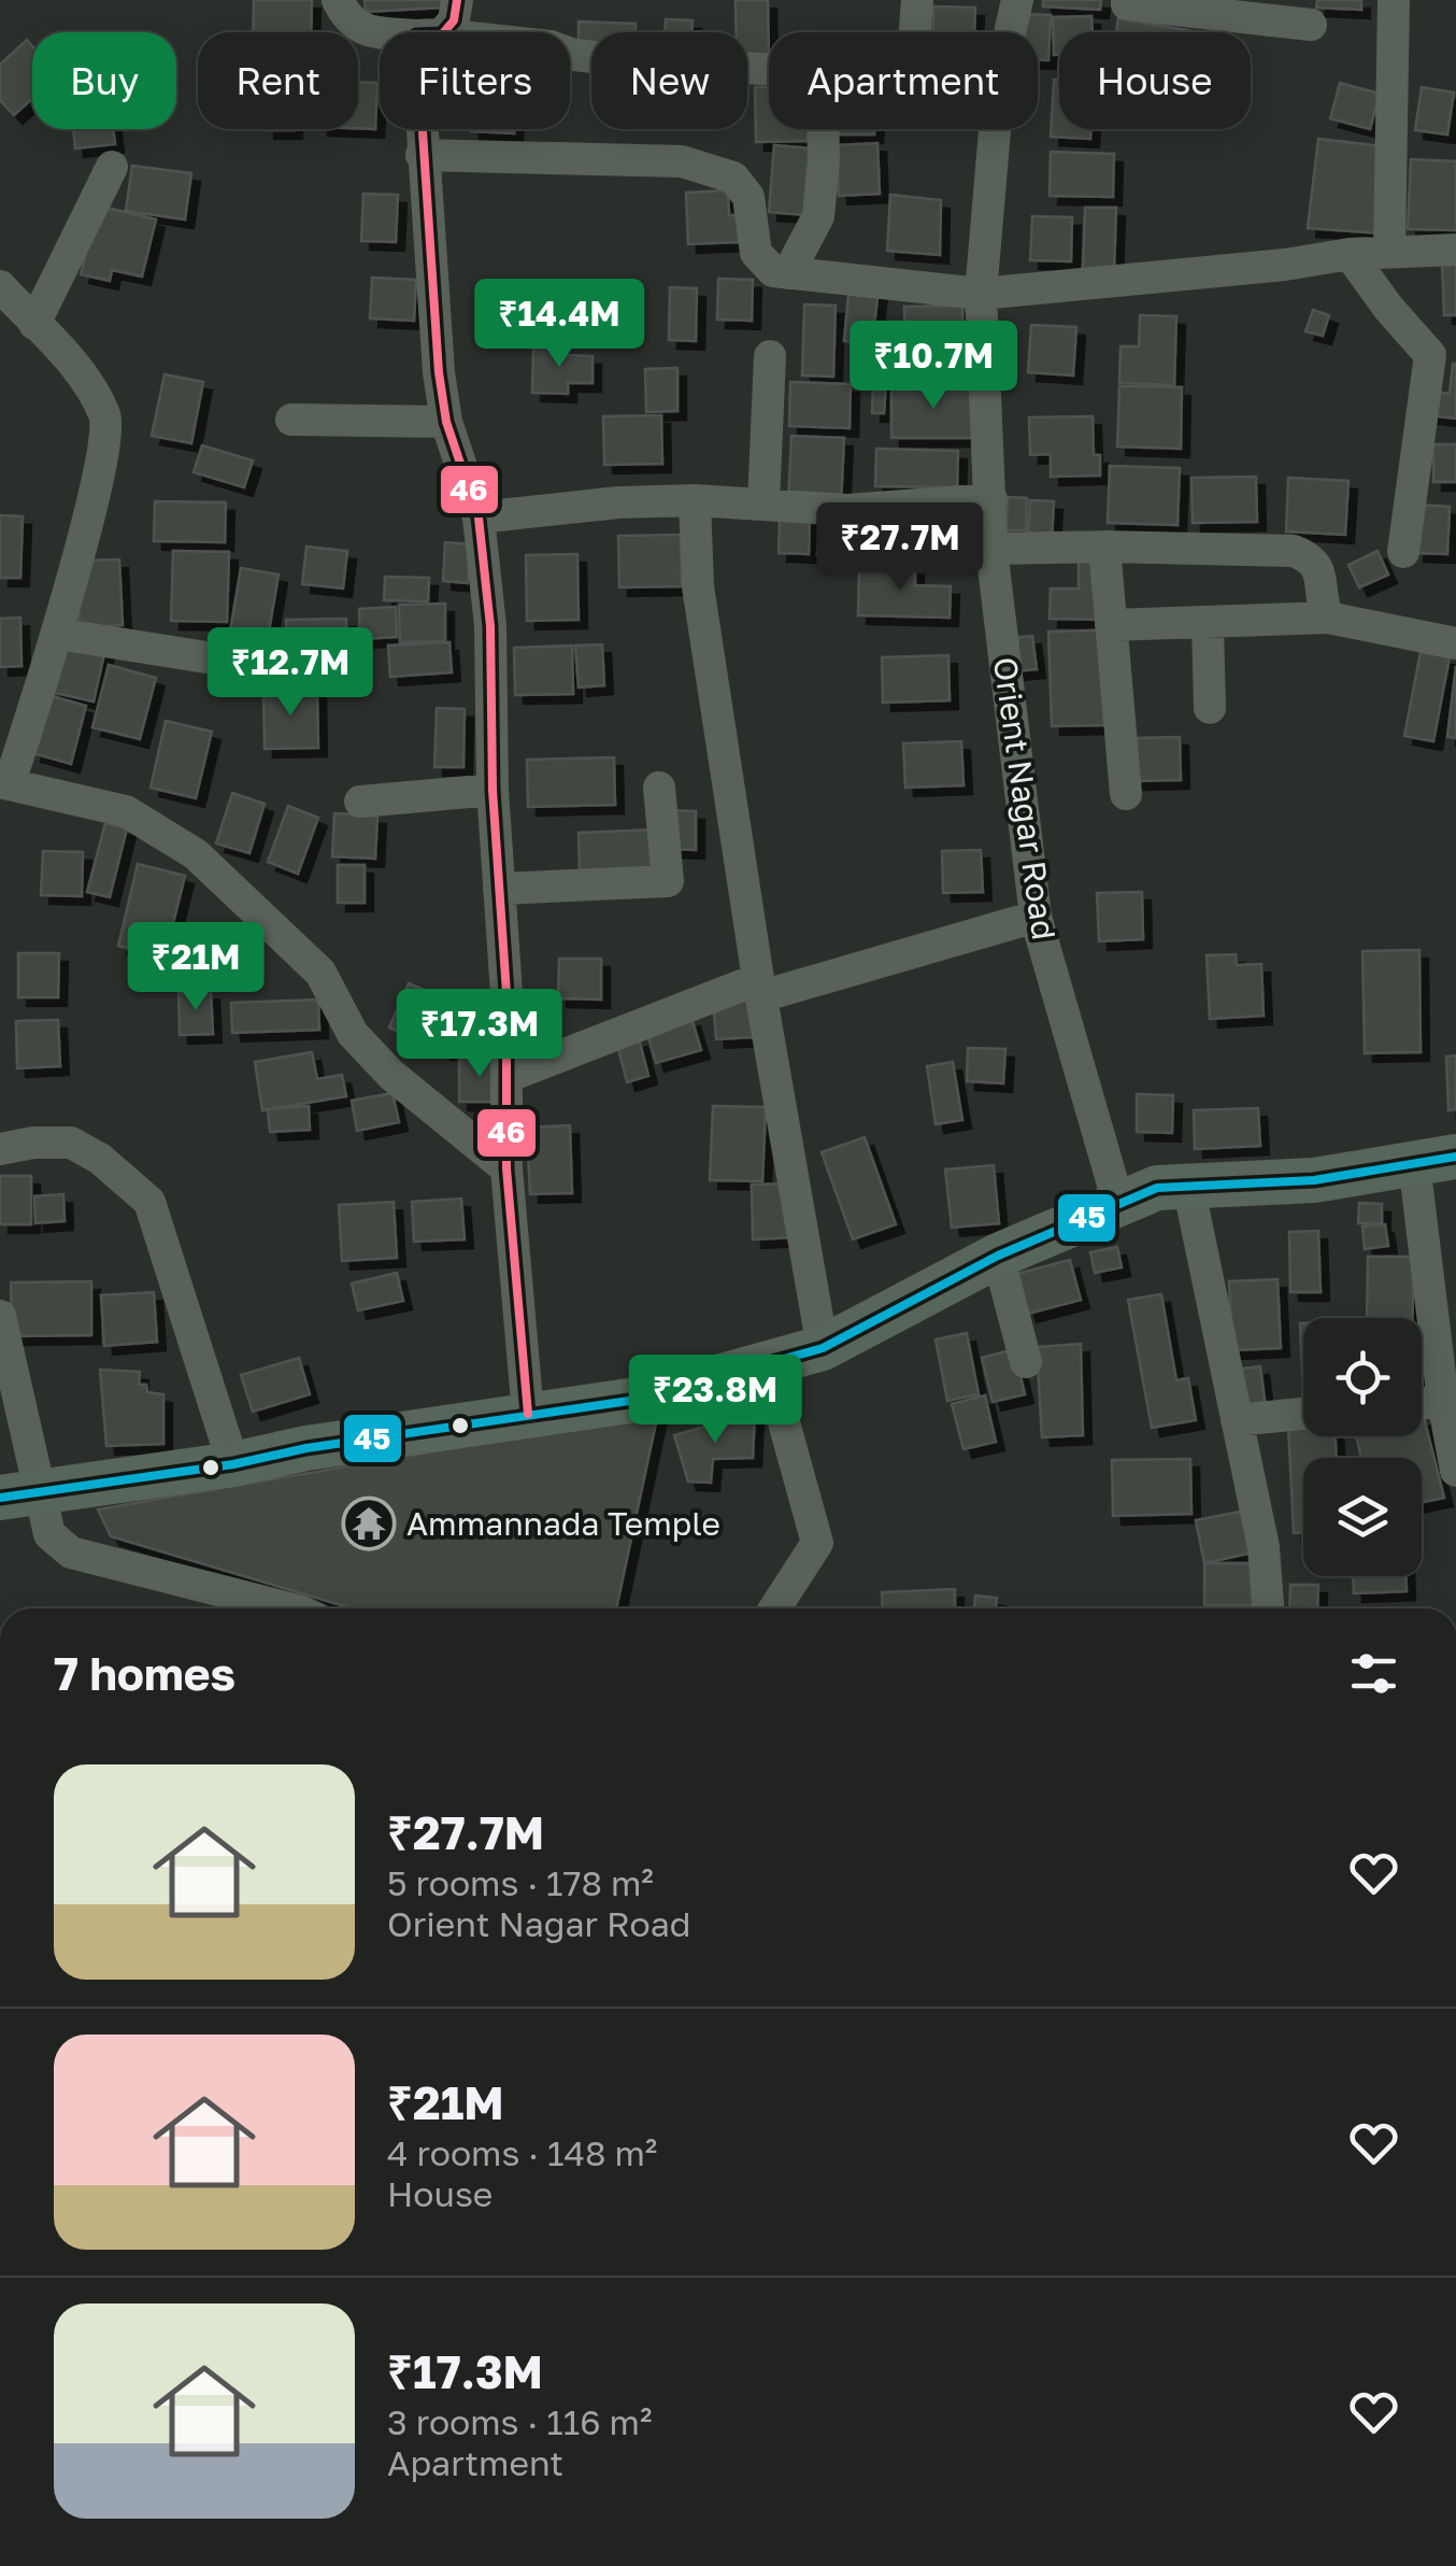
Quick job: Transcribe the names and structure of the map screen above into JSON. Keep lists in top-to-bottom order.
{
  "streets": {
    "street": ["Orient Nagar Road"]
  },
  "places": {
    "temple": ["Ammannada Temple"]
  },
  "lines": ["transit line 46", "transit line 45"],
  "page": {
    "chip": [
      "Buy",
      "Rent",
      "Filters",
      "New",
      "Apartment",
      "House"
    ],
    "price": [
      "₹14.4M",
      "₹10.7M",
      "₹27.7M",
      "₹12.7M",
      "₹21M",
      "₹17.3M",
      "₹23.8M"
    ],
    "heading": "7 homes",
    "list": [
      {
        "name": "₹27.7M",
        "note": "5 rooms · 178 m² · Orient Nagar Road"
      },
      {
        "name": "₹21M",
        "note": "4 rooms · 148 m² · House"
      },
      {
        "name": "₹17.3M",
        "note": "3 rooms · 116 m² · Apartment"
      }
    ]
  }
}
